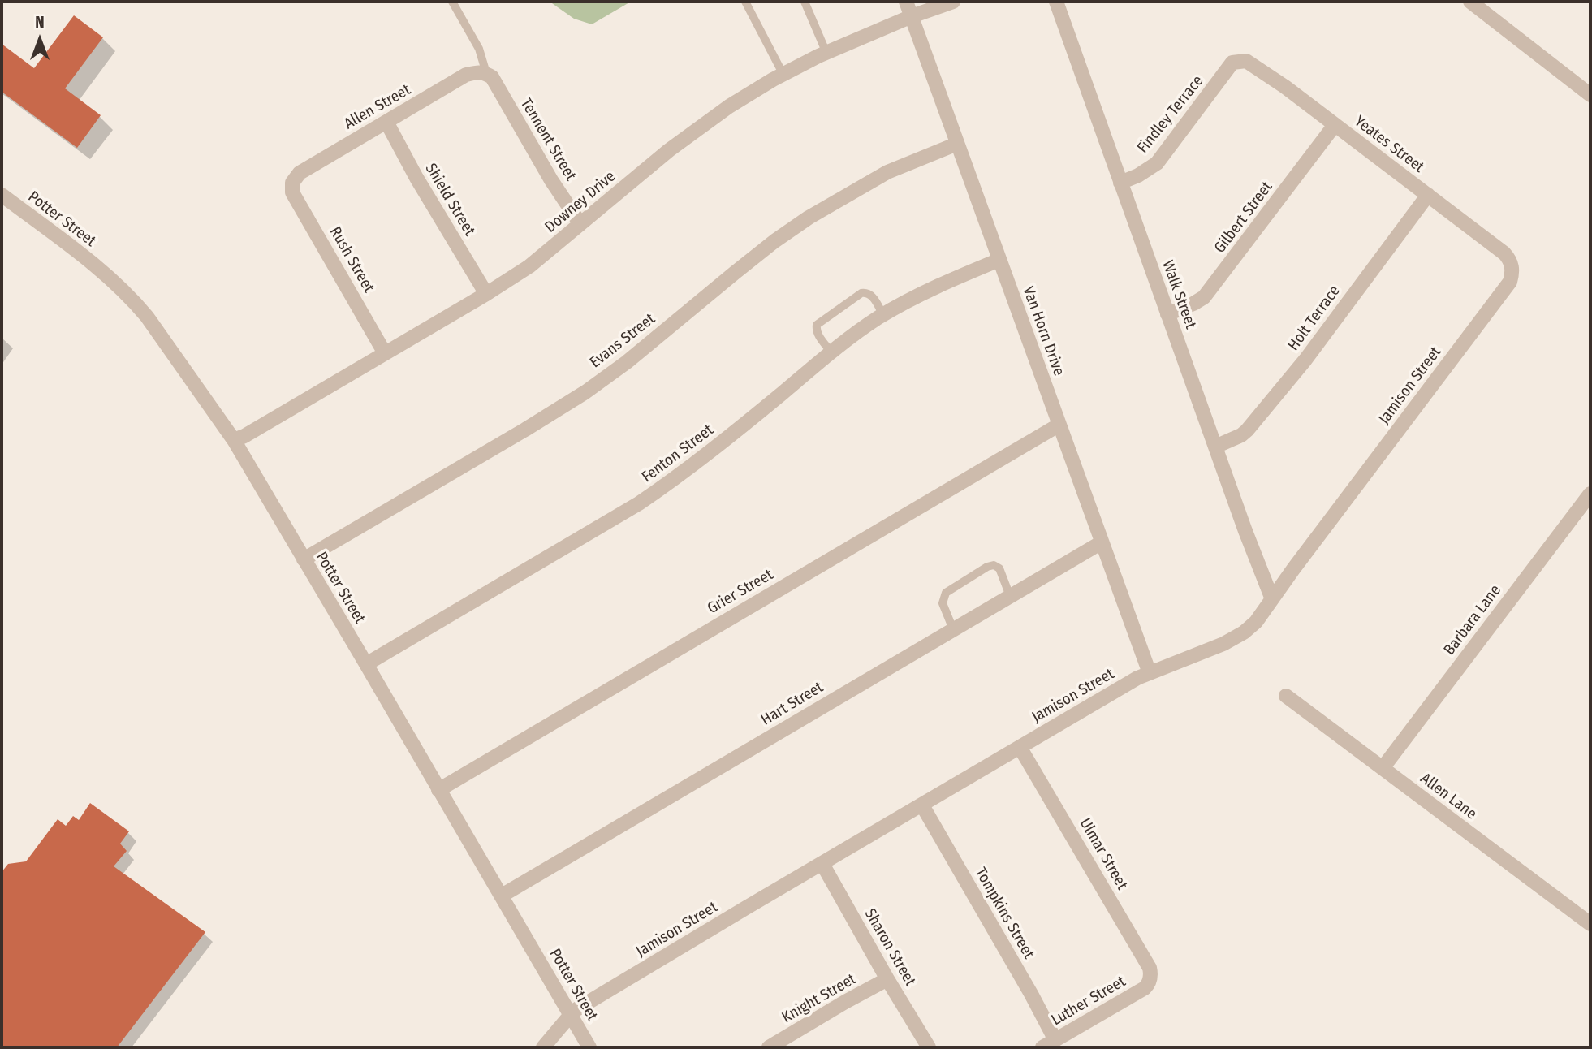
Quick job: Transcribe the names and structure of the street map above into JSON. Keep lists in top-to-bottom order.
{
  "streets": {
    "street": [
      "Allen Street",
      "Findley Terrace",
      "Tennent Street",
      "Yeates Street",
      "Shield Street",
      "Downey Drive",
      "Gilbert Street",
      "Potter Street",
      "Rush Street",
      "Walk Street",
      "Holt Terrace",
      "Van Horn Drive",
      "Evans Street",
      "Jamison Street",
      "Fenton Street",
      "Grier Street",
      "Barbara Lane",
      "Hart Street",
      "Allen Lane",
      "Ulmar Street",
      "Tompkins Street",
      "Sharon Street",
      "Knight Street",
      "Luther Street"
    ]
  },
  "crossings": [
    ["Allen Street", "Tennent Street"],
    ["Allen Street", "Shield Street"],
    ["Allen Street", "Rush Street"],
    ["Findley Terrace", "Yeates Street"],
    ["Findley Terrace", "Walk Street"],
    ["Tennent Street", "Downey Drive"],
    ["Yeates Street", "Gilbert Street"],
    ["Yeates Street", "Holt Terrace"],
    ["Yeates Street", "Jamison Street"],
    ["Shield Street", "Downey Drive"],
    ["Downey Drive", "Potter Street"],
    ["Downey Drive", "Rush Street"],
    ["Downey Drive", "Van Horn Drive"],
    ["Gilbert Street", "Walk Street"],
    ["Potter Street", "Evans Street"],
    ["Potter Street", "Jamison Street"],
    ["Potter Street", "Fenton Street"],
    ["Potter Street", "Grier Street"],
    ["Potter Street", "Hart Street"],
    ["Walk Street", "Holt Terrace"],
    ["Walk Street", "Jamison Street"],
    ["Van Horn Drive", "Evans Street"],
    ["Van Horn Drive", "Jamison Street"],
    ["Van Horn Drive", "Fenton Street"],
    ["Van Horn Drive", "Grier Street"],
    ["Van Horn Drive", "Hart Street"],
    ["Jamison Street", "Ulmar Street"],
    ["Jamison Street", "Tompkins Street"],
    ["Jamison Street", "Sharon Street"],
    ["Barbara Lane", "Allen Lane"],
    ["Ulmar Street", "Luther Street"],
    ["Tompkins Street", "Luther Street"],
    ["Sharon Street", "Knight Street"]
  ],
  "north": "top"
}
